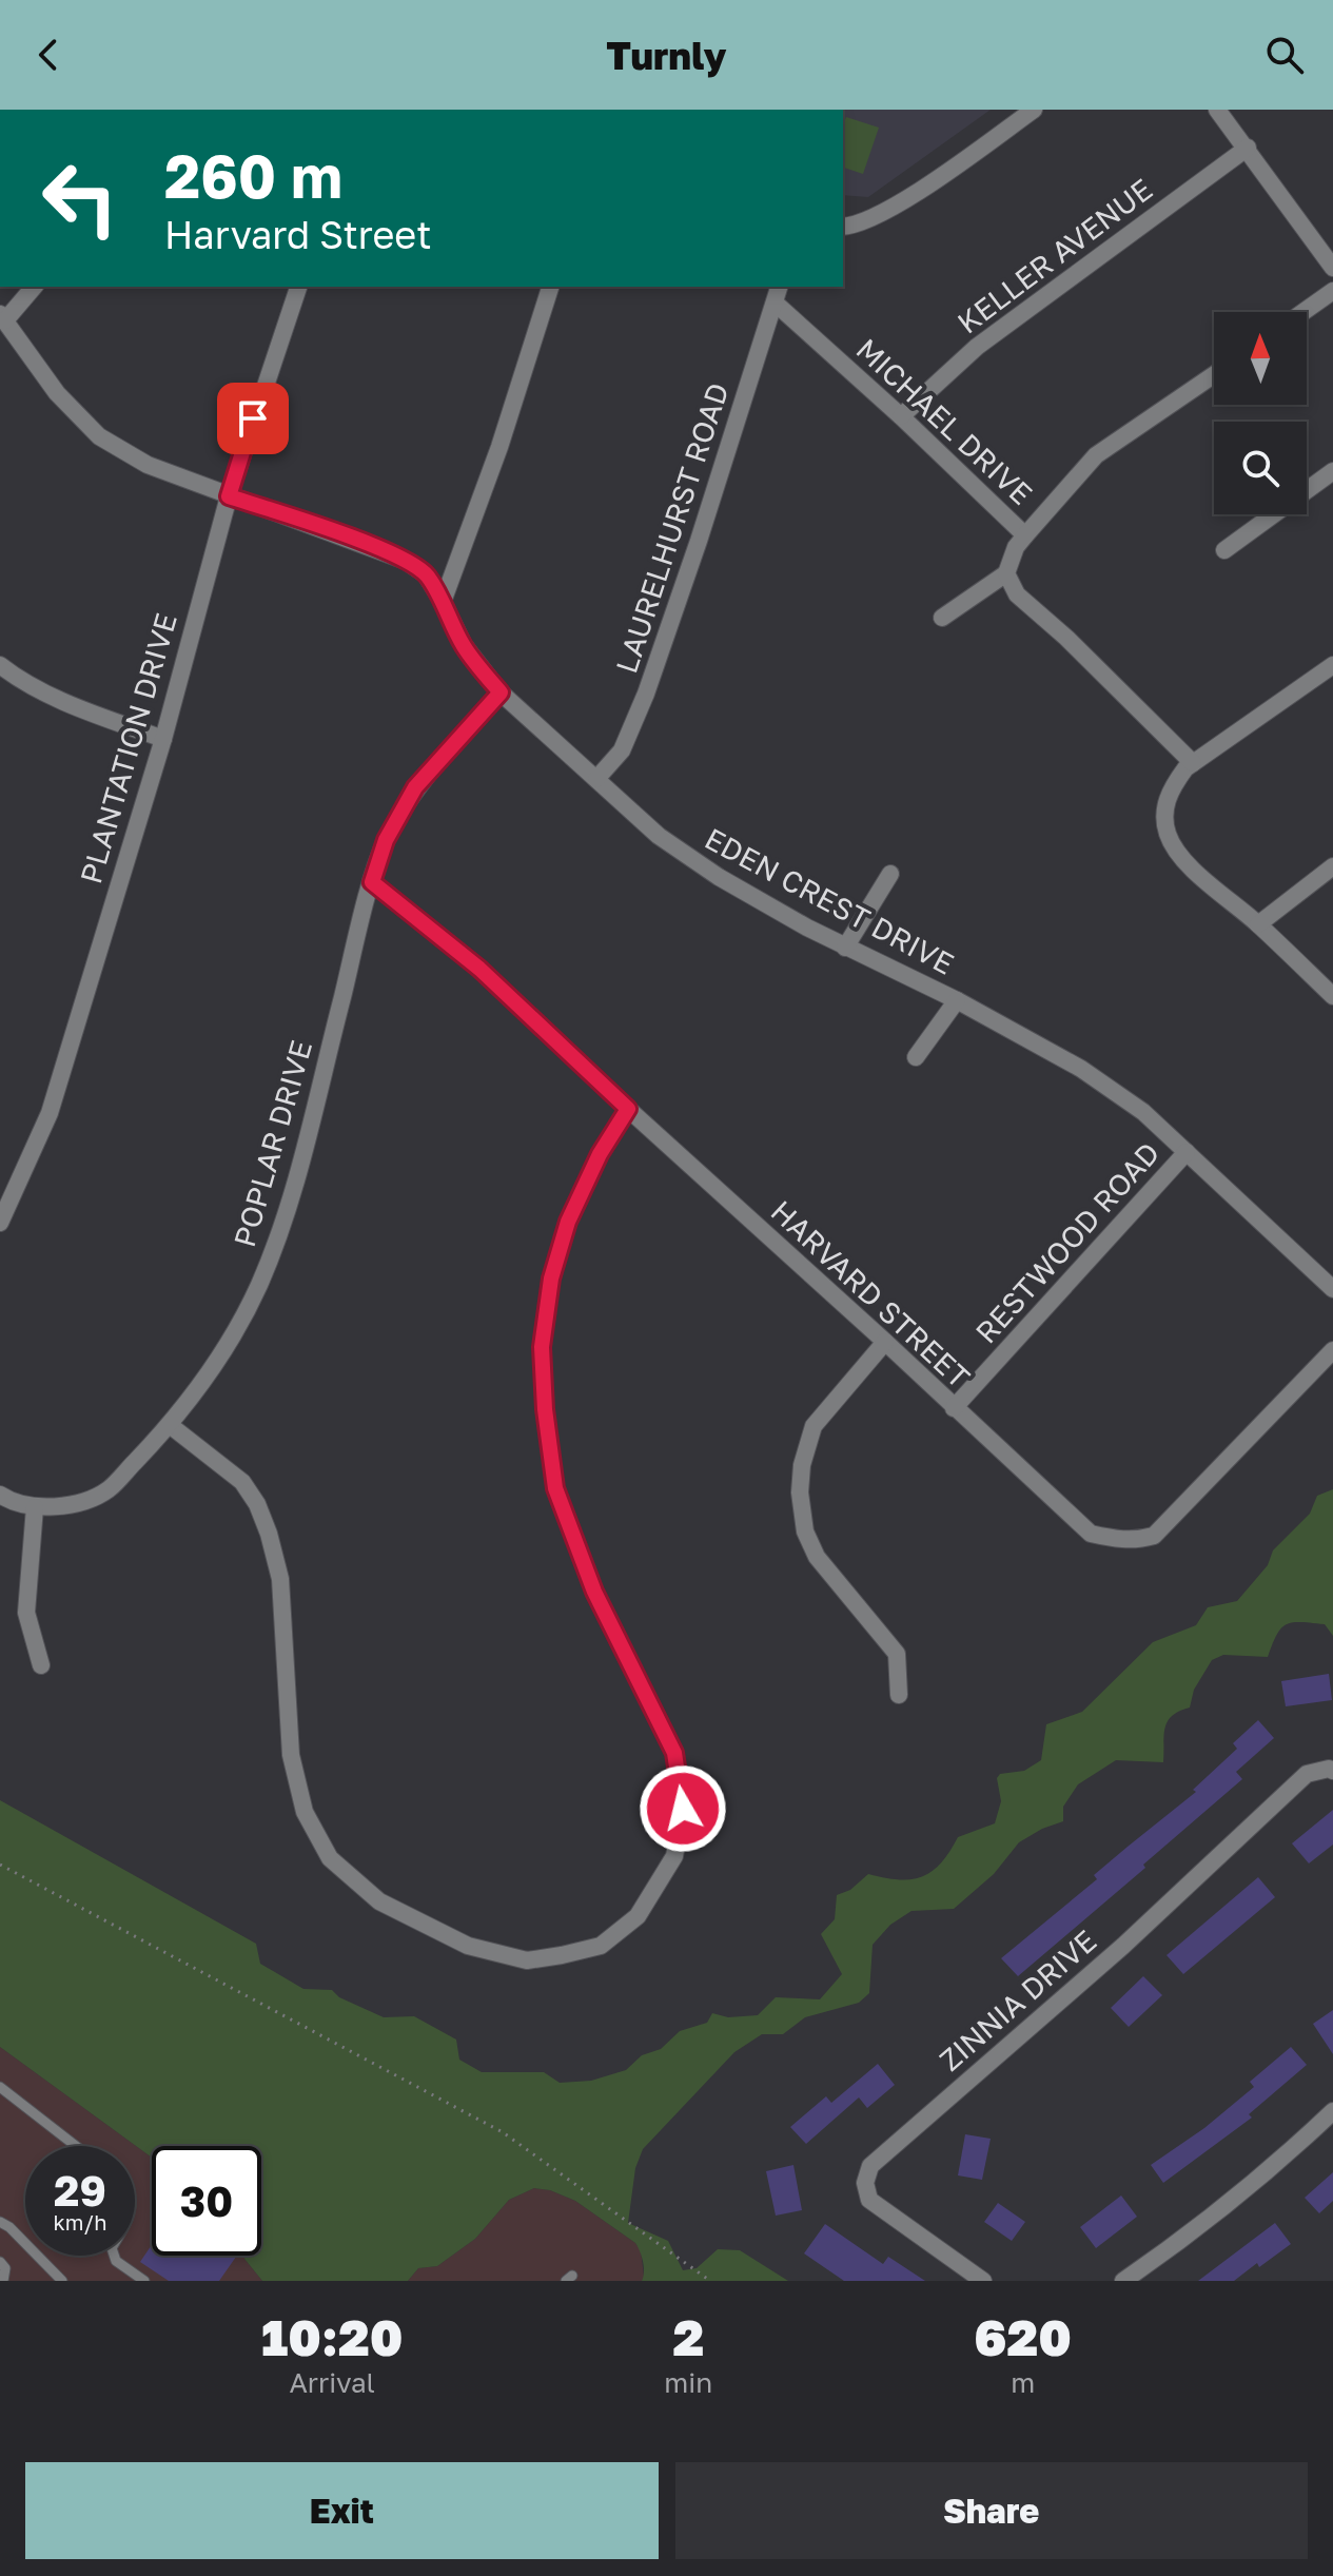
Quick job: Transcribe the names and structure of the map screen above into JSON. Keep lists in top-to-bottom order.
{
  "streets": {
    "street": [
      "KELLER AVENUE",
      "MICHAEL DRIVE",
      "LAURELHURST ROAD",
      "PLANTATION DRIVE",
      "EDEN CREST DRIVE",
      "POPLAR DRIVE",
      "RESTWOOD ROAD",
      "HARVARD STREET",
      "ZINNIA DRIVE"
    ]
  },
  "crossings": [
    ["KELLER AVENUE", "MICHAEL DRIVE"],
    ["MICHAEL DRIVE", "LAURELHURST ROAD"],
    ["LAURELHURST ROAD", "EDEN CREST DRIVE"],
    ["PLANTATION DRIVE", "EDEN CREST DRIVE"],
    ["EDEN CREST DRIVE", "POPLAR DRIVE"],
    ["EDEN CREST DRIVE", "RESTWOOD ROAD"],
    ["POPLAR DRIVE", "HARVARD STREET"],
    ["RESTWOOD ROAD", "HARVARD STREET"]
  ],
  "north": "top",
  "page": {
    "header": "Turnly",
    "turn": ["260 m", "Harvard Street"],
    "speed": "29 km/h",
    "limit": "30",
    "eta": [
      "10:20",
      "Arrival",
      "2",
      "min",
      "620",
      "m"
    ],
    "buttons": ["Exit", "Share"]
  }
}
